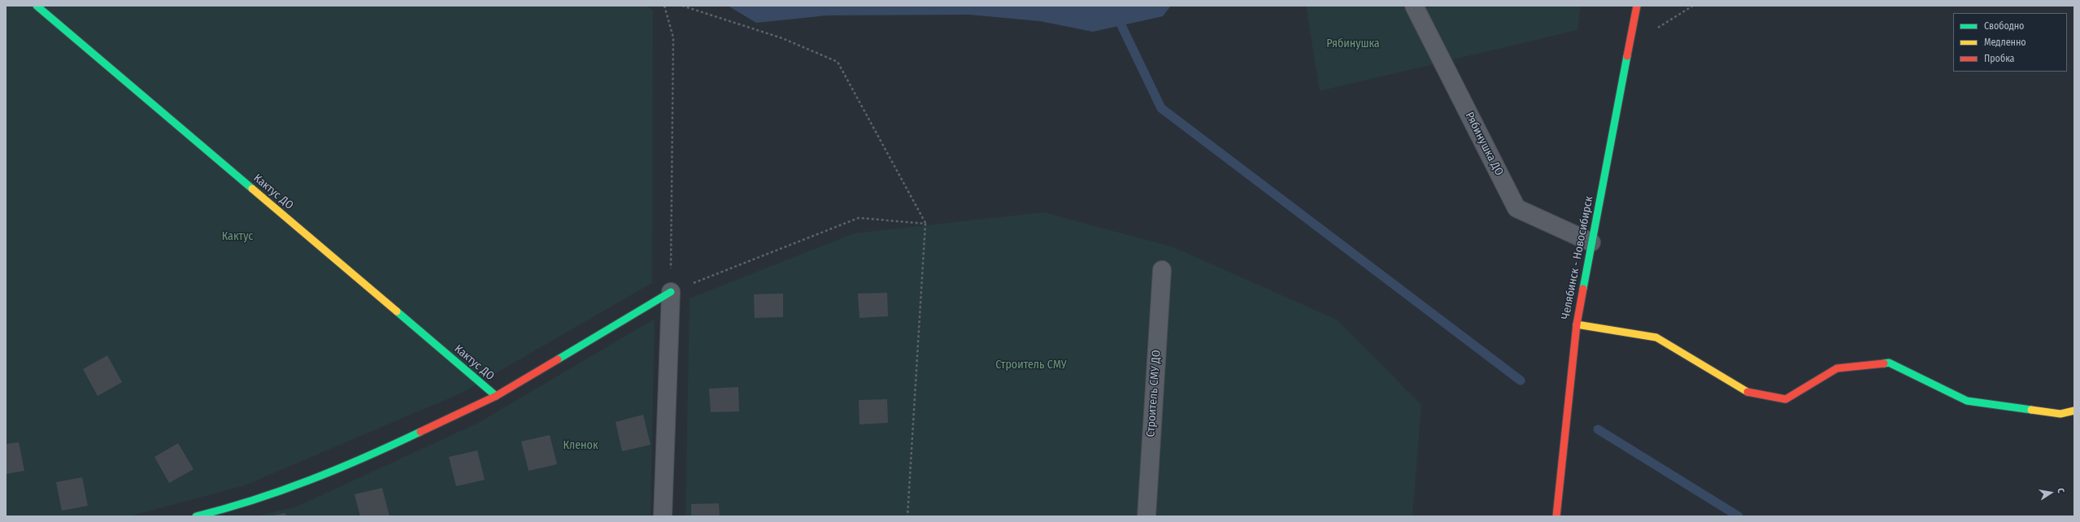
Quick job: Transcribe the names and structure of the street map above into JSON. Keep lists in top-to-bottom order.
{
  "streets": {
    "main road": ["Кактус ДО", "Челябинск - Новосибирск"],
    "street": ["Рябинушка ДО", "Строитель СМУ ДО"]
  },
  "crossings": [
    ["Рябинушка ДО", "Челябинск - Новосибирск"]
  ],
  "parks": [
    "Рябинушка",
    "Кактус",
    "Строитель СМУ",
    "Кленок"
  ],
  "legend": ["Свободно", "Медленно", "Пробка"],
  "north": "right"
}
